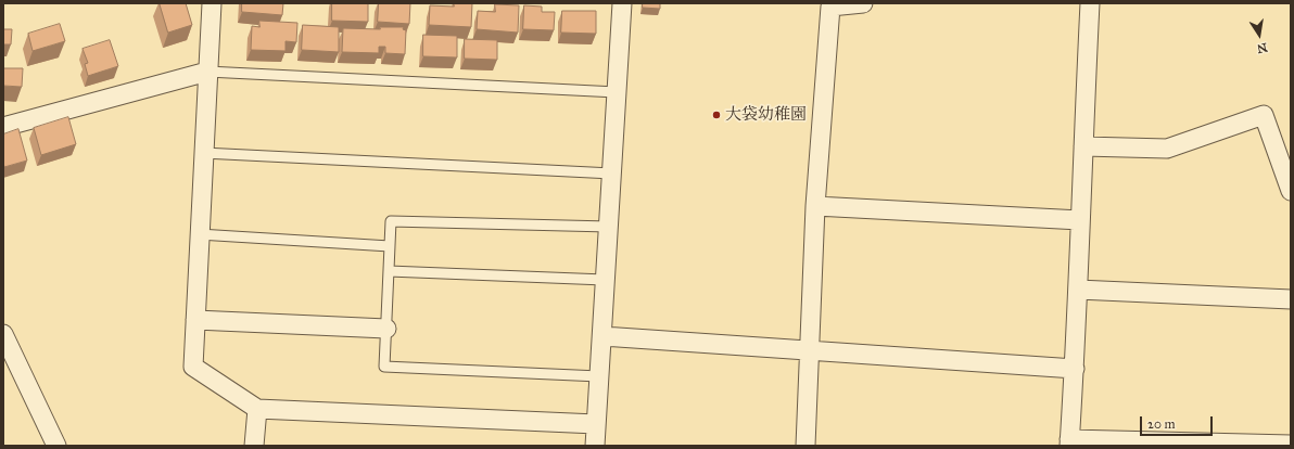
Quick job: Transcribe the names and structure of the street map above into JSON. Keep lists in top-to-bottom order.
{
  "places": ["大袋幼稚園"],
  "scale_bar": "20 m",
  "north": "bottom"
}
